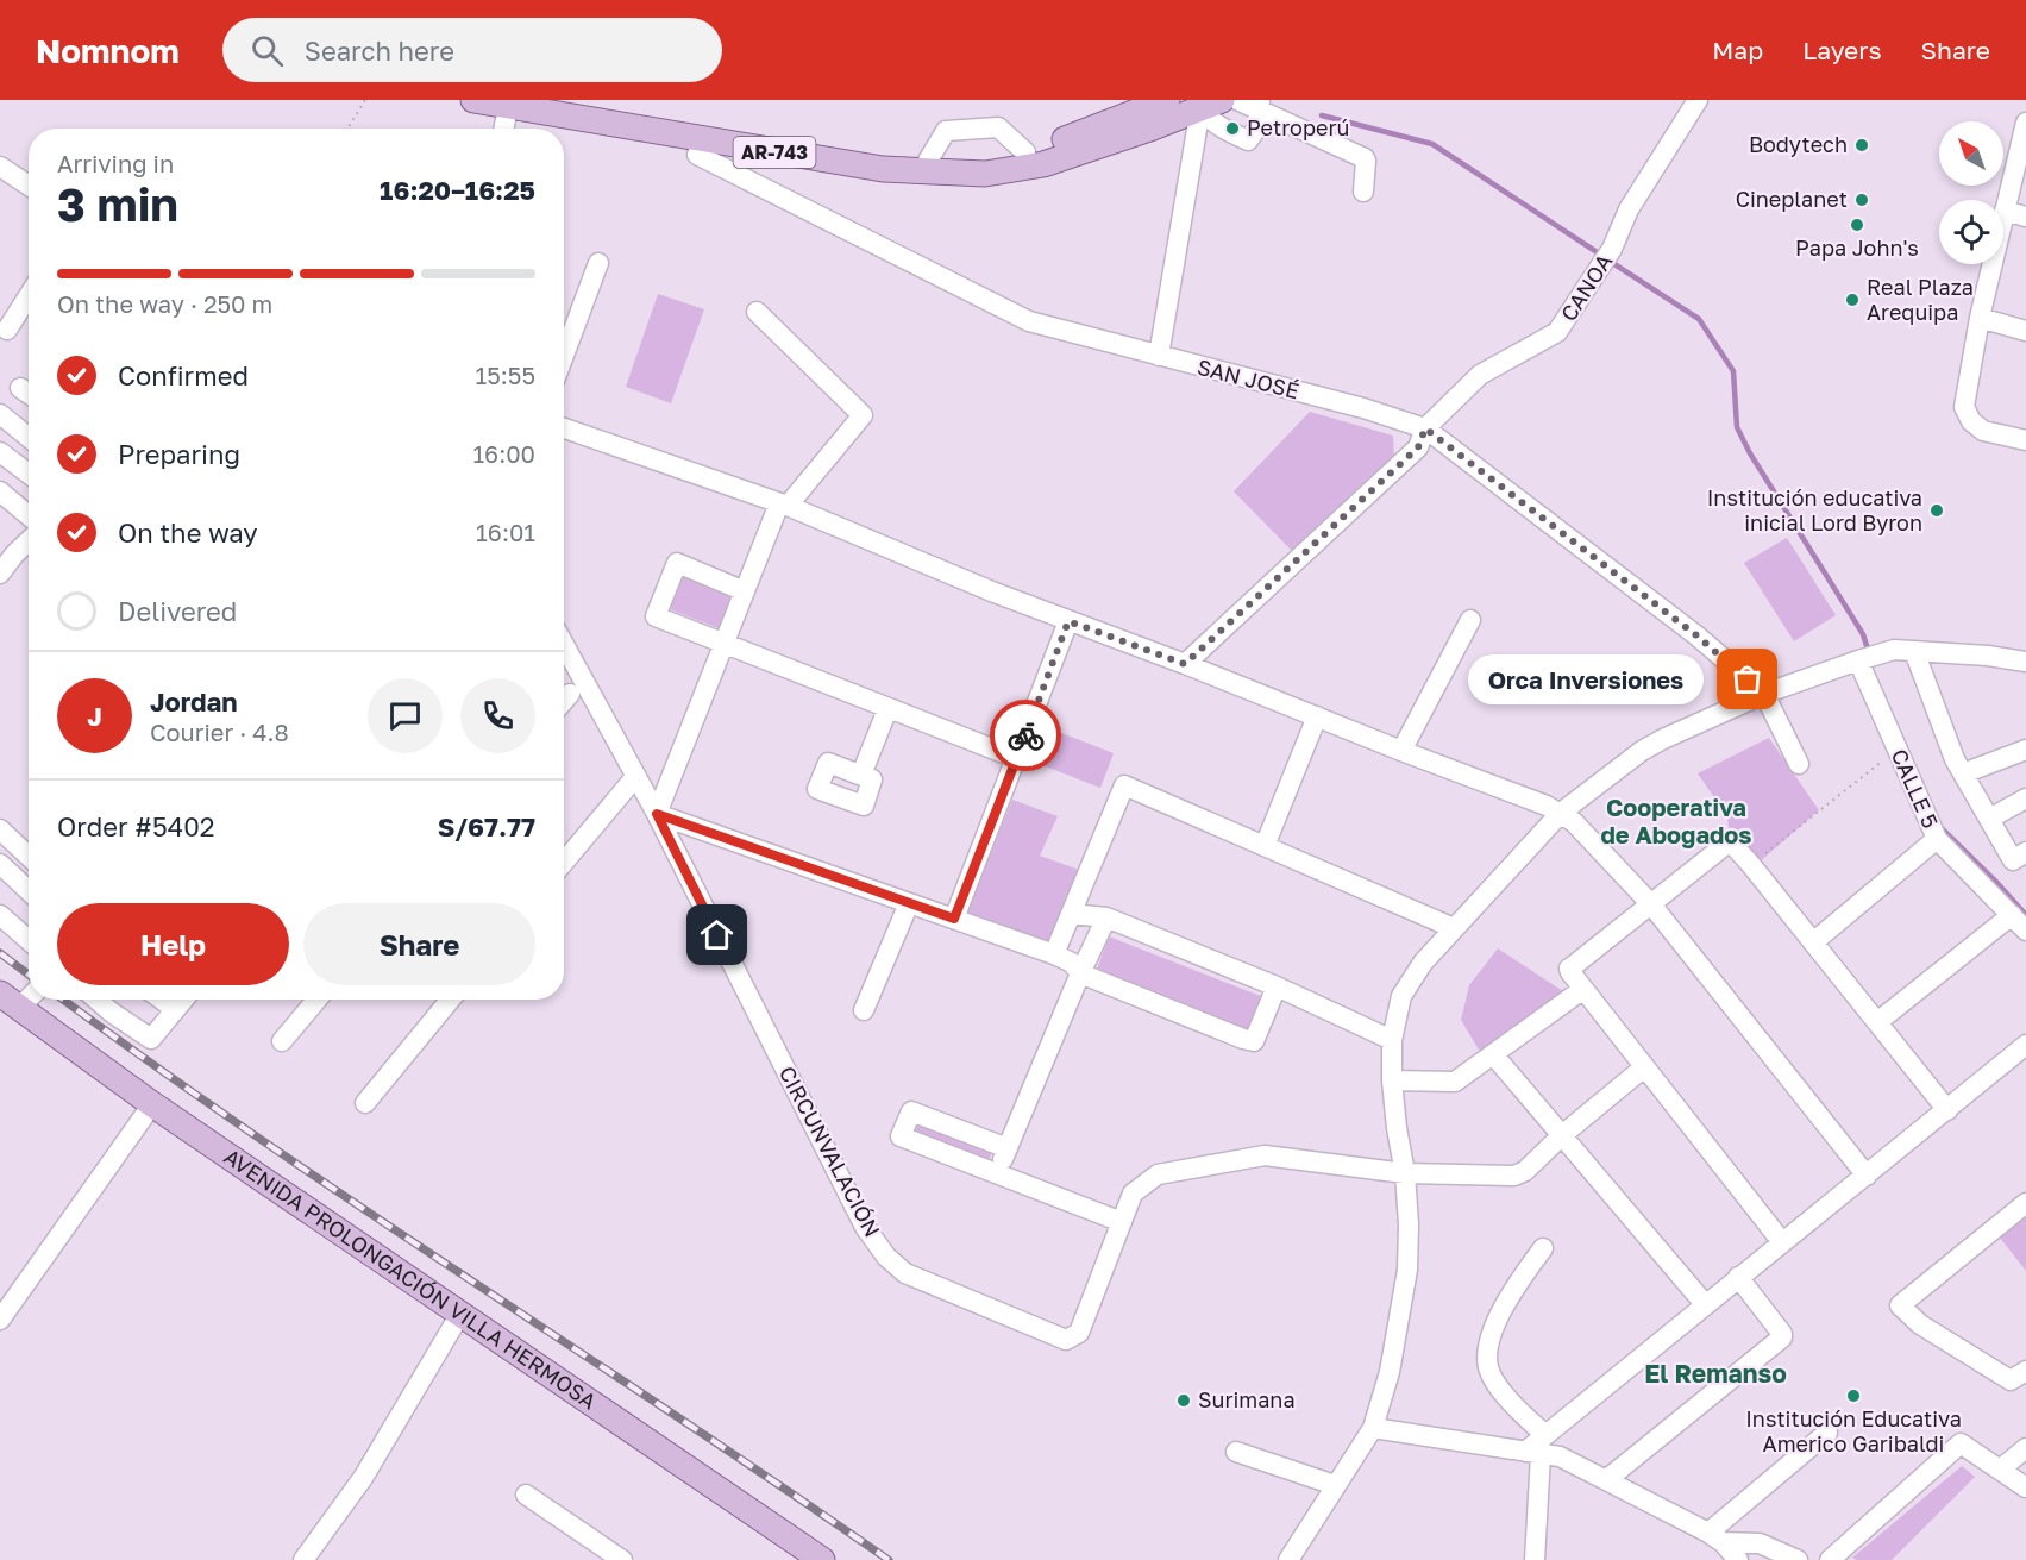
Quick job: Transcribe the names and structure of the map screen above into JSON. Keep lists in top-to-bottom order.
{
  "streets": {
    "main road": ["AR-743", "AVENIDA PROLONGACIÓN VILLA HERMOSA"],
    "street": [
      "CANOA",
      "SAN JOSÉ",
      "CALLE 5",
      "CIRCUNVALACIÓN"
    ]
  },
  "crossings": [
    ["AR-743", "SAN JOSÉ"],
    ["CANOA", "SAN JOSÉ"]
  ],
  "districts": ["Cooperativa de Abogados", "El Remanso"],
  "places": [
    "Petroperú",
    "Bodytech",
    "Cineplanet",
    "Papa John's",
    "Real Plaza Arequipa",
    "Institución educativa inicial Lord Byron",
    "Orca Inversiones",
    "Institución Educativa Americo Garibaldi",
    "Surimana"
  ],
  "north": "top left",
  "page": {
    "header": "Nomnom",
    "search": "Search here",
    "nav": ["Map", "Layers", "Share"],
    "heading": ["3 min", "Arriving in", "16:20–16:25"],
    "panel": [
      "Jordan",
      "Courier · 4.8",
      "Order #5402",
      "S/67.77"
    ],
    "bar": "On the way · 250 m",
    "list": [
      ["Confirmed", "15:55"],
      ["Preparing", "16:00"],
      ["On the way", "16:01"],
      "Delivered"
    ],
    "bubble": "Orca Inversiones",
    "round": "J",
    "buttons": ["Help", "Share"]
  }
}
